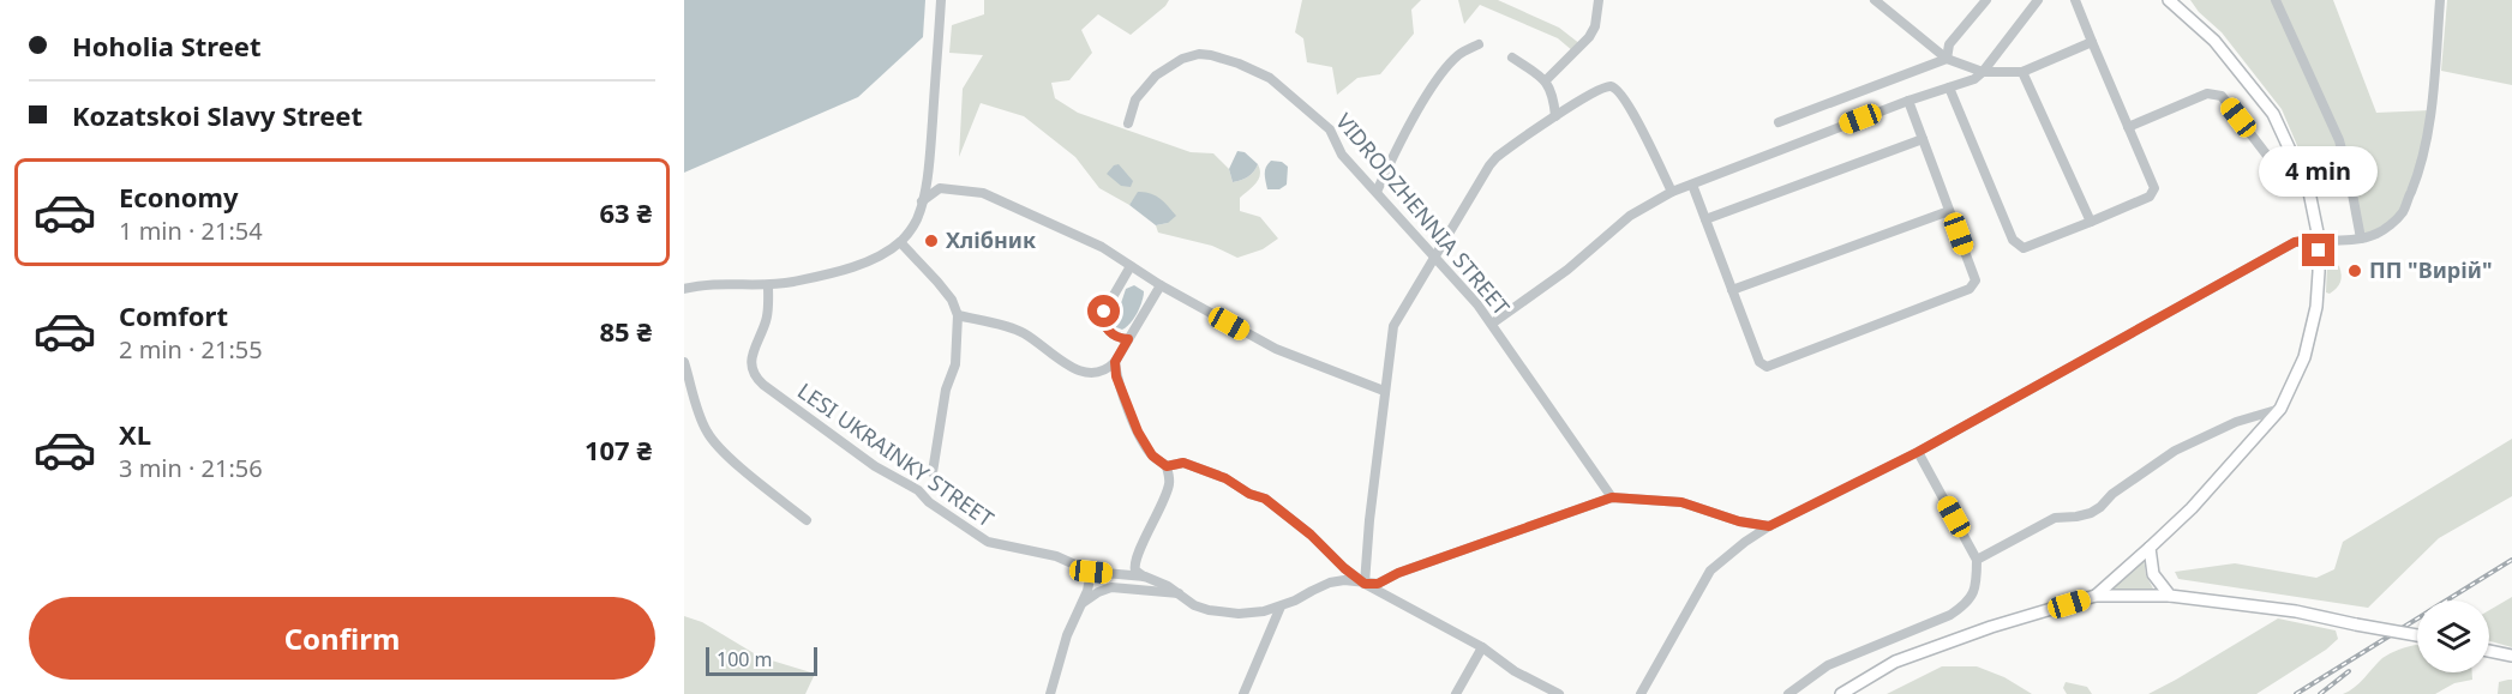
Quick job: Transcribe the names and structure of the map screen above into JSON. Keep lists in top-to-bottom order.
{
  "streets": {
    "street": ["VIDRODZHENNIA STREET", "LESI UKRAINKY STREET"]
  },
  "crossings": [
    ["VIDRODZHENNIA STREET", "LESI UKRAINKY STREET"]
  ],
  "places": ["Хлібник", "ПП \"Вирій\""],
  "scale_bar": "100 m",
  "page": {
    "banner": ["Hoholia Street", "Kozatskoi Slavy Street"],
    "bubble": "4 min",
    "list": [
      {
        "name": "Economy",
        "note": "1 min · 21:54",
        "value": "63 ₴"
      },
      {
        "name": "Comfort",
        "note": "2 min · 21:55",
        "value": "85 ₴"
      },
      {
        "name": "XL",
        "note": "3 min · 21:56",
        "value": "107 ₴"
      }
    ],
    "buttons": "Confirm",
    "scale": "100 m"
  }
}
